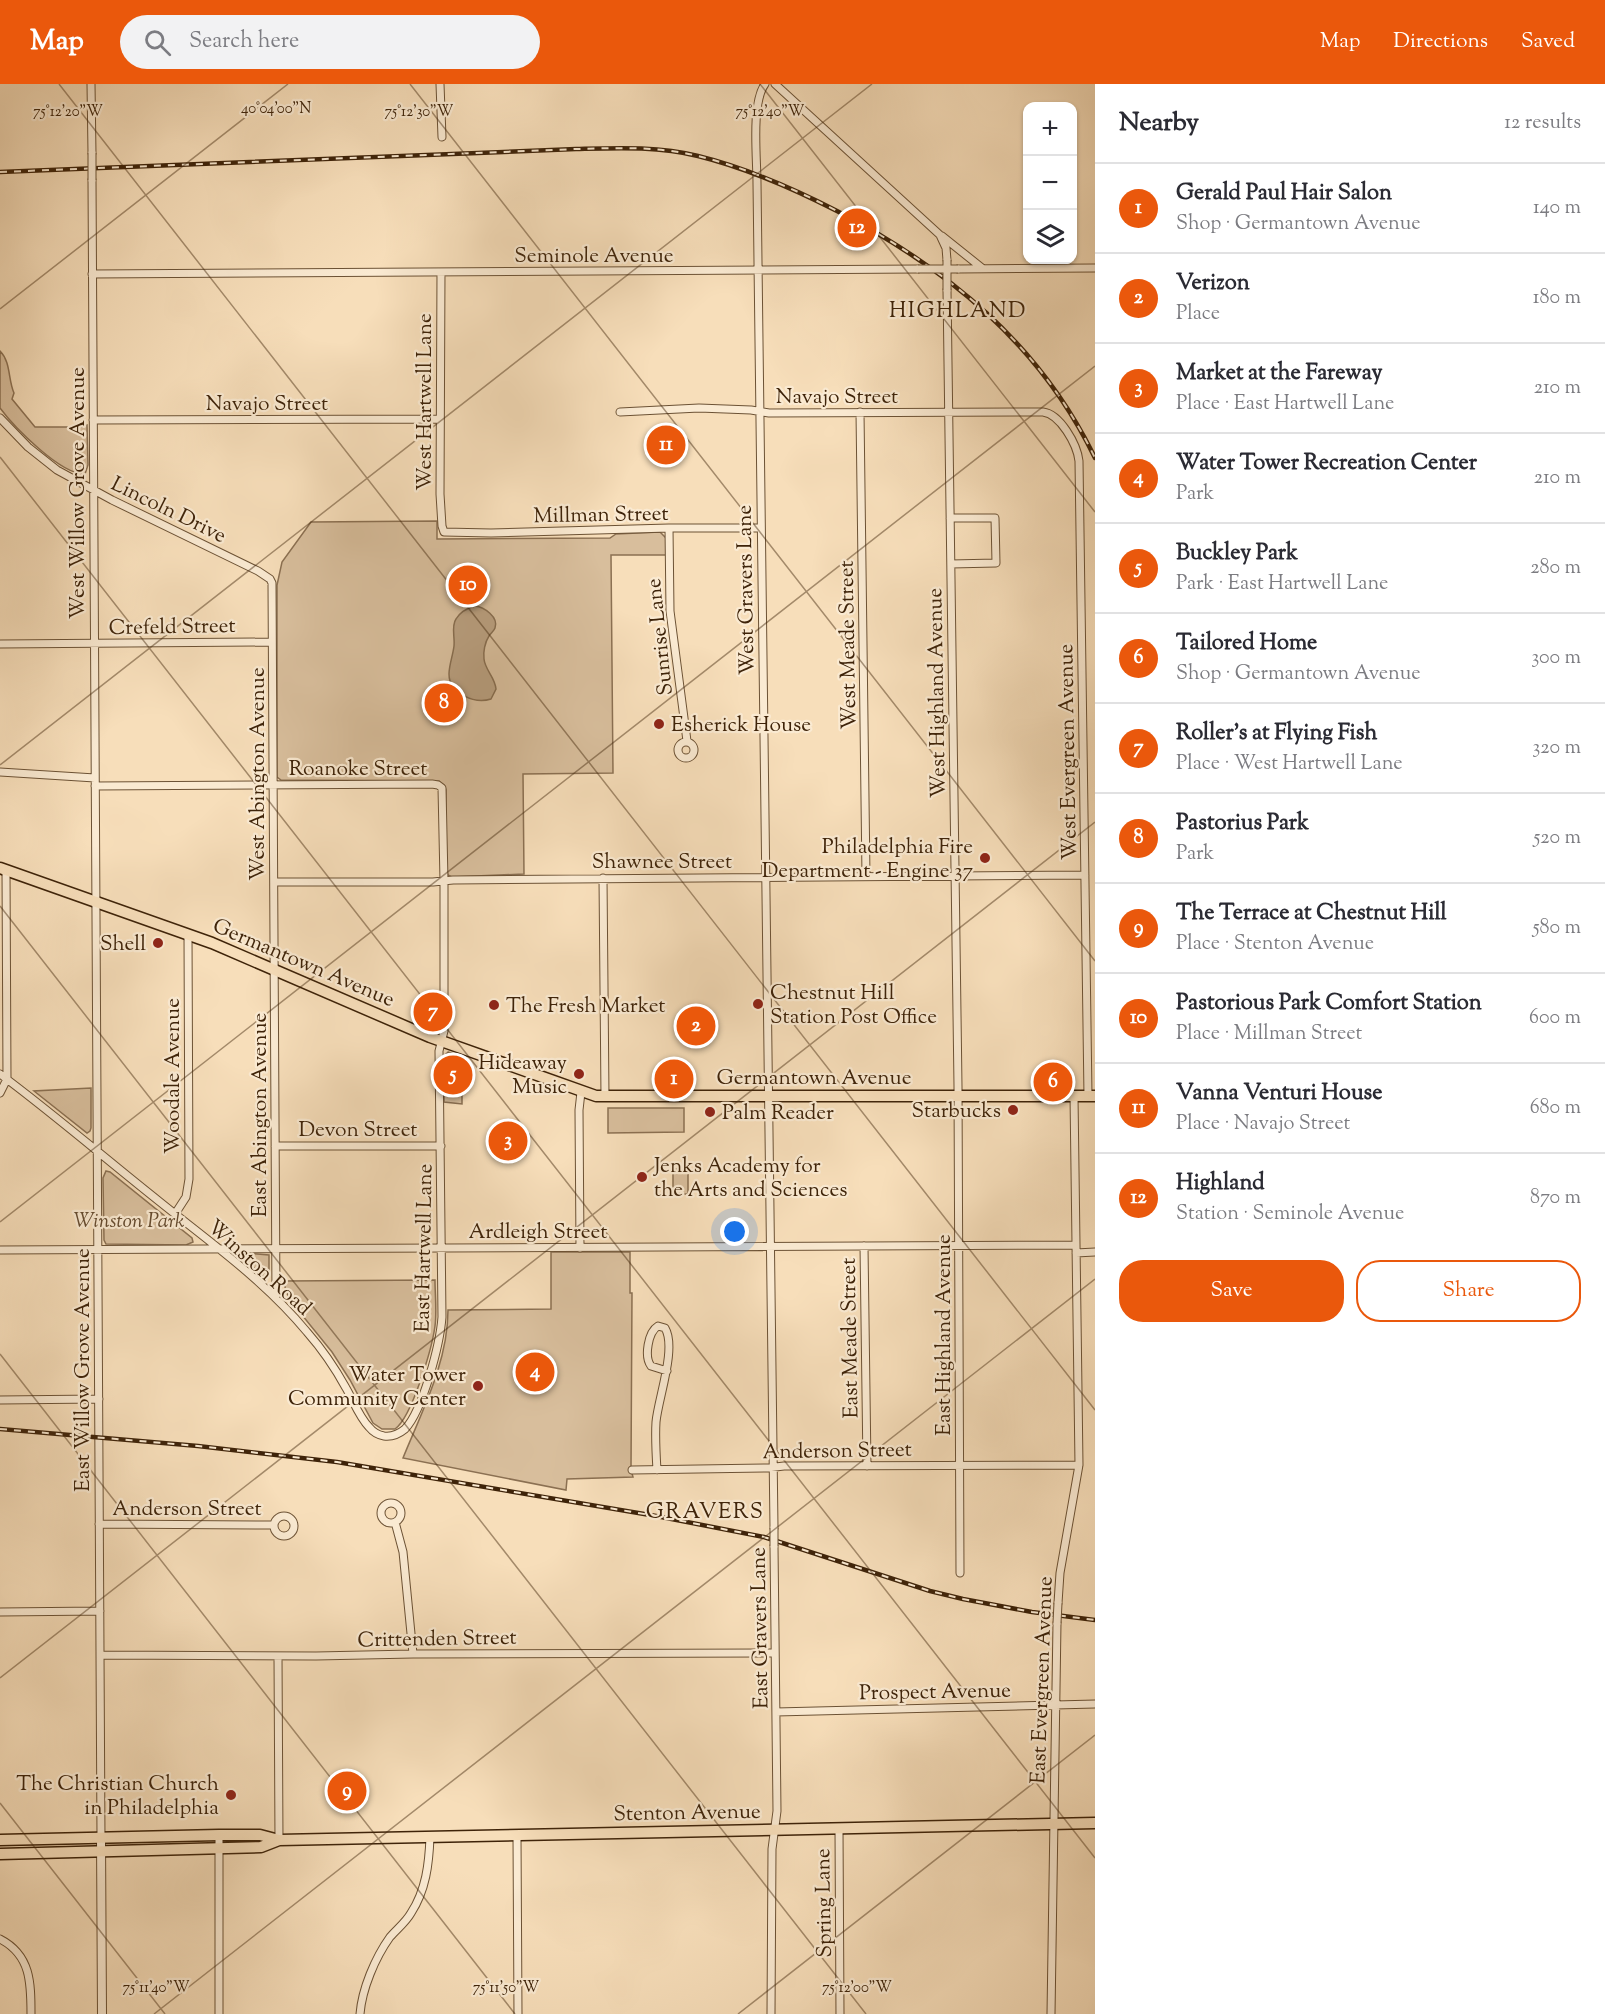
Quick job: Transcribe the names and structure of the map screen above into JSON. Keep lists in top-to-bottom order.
{
  "streets": {
    "main road": ["Germantown Avenue", "Stenton Avenue"],
    "street": [
      "Seminole Avenue",
      "Navajo Street",
      "West Hartwell Lane",
      "West Willow Grove Avenue",
      "Lincoln Drive",
      "Millman Street",
      "West Gravers Lane",
      "Crefeld Street",
      "Sunrise Lane",
      "West Meade Street",
      "West Highland Avenue",
      "West Evergreen Avenue",
      "Roanoke Street",
      "West Abington Avenue",
      "Shawnee Street",
      "Woodale Avenue",
      "East Abington Avenue",
      "Devon Street",
      "Ardleigh Street",
      "East Hartwell Lane",
      "Winston Road",
      "East Highland Avenue",
      "East Meade Street",
      "East Willow Grove Avenue",
      "Anderson Street",
      "East Gravers Lane",
      "Crittenden Street",
      "East Evergreen Avenue",
      "Prospect Avenue",
      "Spring Lane"
    ]
  },
  "crossings": [
    ["Seminole Avenue", "West Hartwell Lane"],
    ["Seminole Avenue", "West Willow Grove Avenue"],
    ["Seminole Avenue", "West Gravers Lane"],
    ["Seminole Avenue", "West Highland Avenue"],
    ["Navajo Street", "West Hartwell Lane"],
    ["Navajo Street", "West Willow Grove Avenue"],
    ["Navajo Street", "West Gravers Lane"],
    ["Navajo Street", "West Meade Street"],
    ["Navajo Street", "West Highland Avenue"],
    ["Navajo Street", "West Evergreen Avenue"],
    ["West Hartwell Lane", "Millman Street"],
    ["West Willow Grove Avenue", "Lincoln Drive"],
    ["West Willow Grove Avenue", "Crefeld Street"],
    ["West Willow Grove Avenue", "Roanoke Street"],
    ["West Willow Grove Avenue", "Germantown Avenue"],
    ["West Willow Grove Avenue", "East Willow Grove Avenue"],
    ["Lincoln Drive", "West Abington Avenue"],
    ["Millman Street", "West Gravers Lane"],
    ["Millman Street", "Sunrise Lane"],
    ["West Gravers Lane", "Shawnee Street"],
    ["West Gravers Lane", "Germantown Avenue"],
    ["West Gravers Lane", "East Gravers Lane"],
    ["Crefeld Street", "West Abington Avenue"],
    ["West Meade Street", "Shawnee Street"],
    ["West Highland Avenue", "Shawnee Street"],
    ["West Highland Avenue", "Germantown Avenue"],
    ["West Highland Avenue", "East Highland Avenue"],
    ["West Evergreen Avenue", "Shawnee Street"],
    ["West Evergreen Avenue", "Germantown Avenue"],
    ["Roanoke Street", "West Abington Avenue"],
    ["Roanoke Street", "Shawnee Street"],
    ["West Abington Avenue", "Shawnee Street"],
    ["West Abington Avenue", "Germantown Avenue"],
    ["West Abington Avenue", "East Abington Avenue"],
    ["Germantown Avenue", "Woodale Avenue"],
    ["Germantown Avenue", "East Abington Avenue"],
    ["Germantown Avenue", "East Hartwell Lane"],
    ["Germantown Avenue", "East Highland Avenue"],
    ["Germantown Avenue", "East Willow Grove Avenue"],
    ["Germantown Avenue", "East Gravers Lane"],
    ["Germantown Avenue", "East Evergreen Avenue"],
    ["Woodale Avenue", "Winston Road"],
    ["East Abington Avenue", "Devon Street"],
    ["East Abington Avenue", "Ardleigh Street"],
    ["East Abington Avenue", "Winston Road"],
    ["Devon Street", "East Hartwell Lane"],
    ["Ardleigh Street", "East Hartwell Lane"],
    ["Ardleigh Street", "Winston Road"],
    ["Ardleigh Street", "East Highland Avenue"],
    ["Ardleigh Street", "East Meade Street"],
    ["Ardleigh Street", "East Willow Grove Avenue"],
    ["Ardleigh Street", "East Gravers Lane"],
    ["Ardleigh Street", "East Evergreen Avenue"],
    ["East Hartwell Lane", "Winston Road"],
    ["Winston Road", "East Willow Grove Avenue"],
    ["East Highland Avenue", "Anderson Street"],
    ["East Meade Street", "Anderson Street"],
    ["East Willow Grove Avenue", "Anderson Street"],
    ["East Willow Grove Avenue", "Crittenden Street"],
    ["East Willow Grove Avenue", "Stenton Avenue"],
    ["Anderson Street", "East Gravers Lane"],
    ["Anderson Street", "East Evergreen Avenue"],
    ["East Gravers Lane", "Crittenden Street"],
    ["East Gravers Lane", "Prospect Avenue"],
    ["East Gravers Lane", "Stenton Avenue"],
    ["East Evergreen Avenue", "Prospect Avenue"],
    ["East Evergreen Avenue", "Stenton Avenue"],
    ["Stenton Avenue", "Spring Lane"]
  ],
  "districts": ["HIGHLAND", "GRAVERS"],
  "parks": ["Winston Park"],
  "places": [
    "Esherick House",
    "Philadelphia Fire Department - Engine 37",
    "Shell",
    "Chestnut Hill Station Post Office",
    "The Fresh Market",
    "Hideaway Music",
    "Starbucks",
    "Palm Reader",
    "Jenks Academy for the Arts and Sciences",
    "Water Tower Community Center",
    "The Christian Church in Philadelphia"
  ],
  "page": {
    "header": "Map",
    "search": "Search here",
    "nav": ["Map", "Directions", "Saved"],
    "heading": ["Nearby", "12 results"],
    "map_buttons": ["+", "−"],
    "list": [
      {
        "mark": "1",
        "name": "Gerald Paul Hair Salon",
        "note": "Shop · Germantown Avenue",
        "value": "140 m"
      },
      {
        "mark": "2",
        "name": "Verizon",
        "note": "Place",
        "value": "180 m"
      },
      {
        "mark": "3",
        "name": "Market at the Fareway",
        "note": "Place · East Hartwell Lane",
        "value": "210 m"
      },
      {
        "mark": "4",
        "name": "Water Tower Recreation Center",
        "note": "Park",
        "value": "210 m"
      },
      {
        "mark": "5",
        "name": "Buckley Park",
        "note": "Park · East Hartwell Lane",
        "value": "280 m"
      },
      {
        "mark": "6",
        "name": "Tailored Home",
        "note": "Shop · Germantown Avenue",
        "value": "300 m"
      },
      {
        "mark": "7",
        "name": "Roller's at Flying Fish",
        "note": "Place · West Hartwell Lane",
        "value": "320 m"
      },
      {
        "mark": "8",
        "name": "Pastorius Park",
        "note": "Park",
        "value": "520 m"
      },
      {
        "mark": "9",
        "name": "The Terrace at Chestnut Hill",
        "note": "Place · Stenton Avenue",
        "value": "580 m"
      },
      {
        "mark": "10",
        "name": "Pastorious Park Comfort Station",
        "note": "Place · Millman Street",
        "value": "600 m"
      },
      {
        "mark": "11",
        "name": "Vanna Venturi House",
        "note": "Place · Navajo Street",
        "value": "680 m"
      },
      {
        "mark": "12",
        "name": "Highland",
        "note": "Station · Seminole Avenue",
        "value": "870 m"
      }
    ],
    "pins": [
      "12",
      "11",
      "10",
      "8",
      "7",
      "2",
      "5",
      "1",
      "6",
      "3",
      "4",
      "9"
    ],
    "buttons": ["Save", "Share"]
  },
  "coordinates": [
    "40°04'00\"N",
    "75°12'20\"W",
    "75°12'30\"W",
    "75°12'40\"W",
    "75°11'40\"W",
    "75°11'50\"W",
    "75°12'00\"W"
  ]
}
